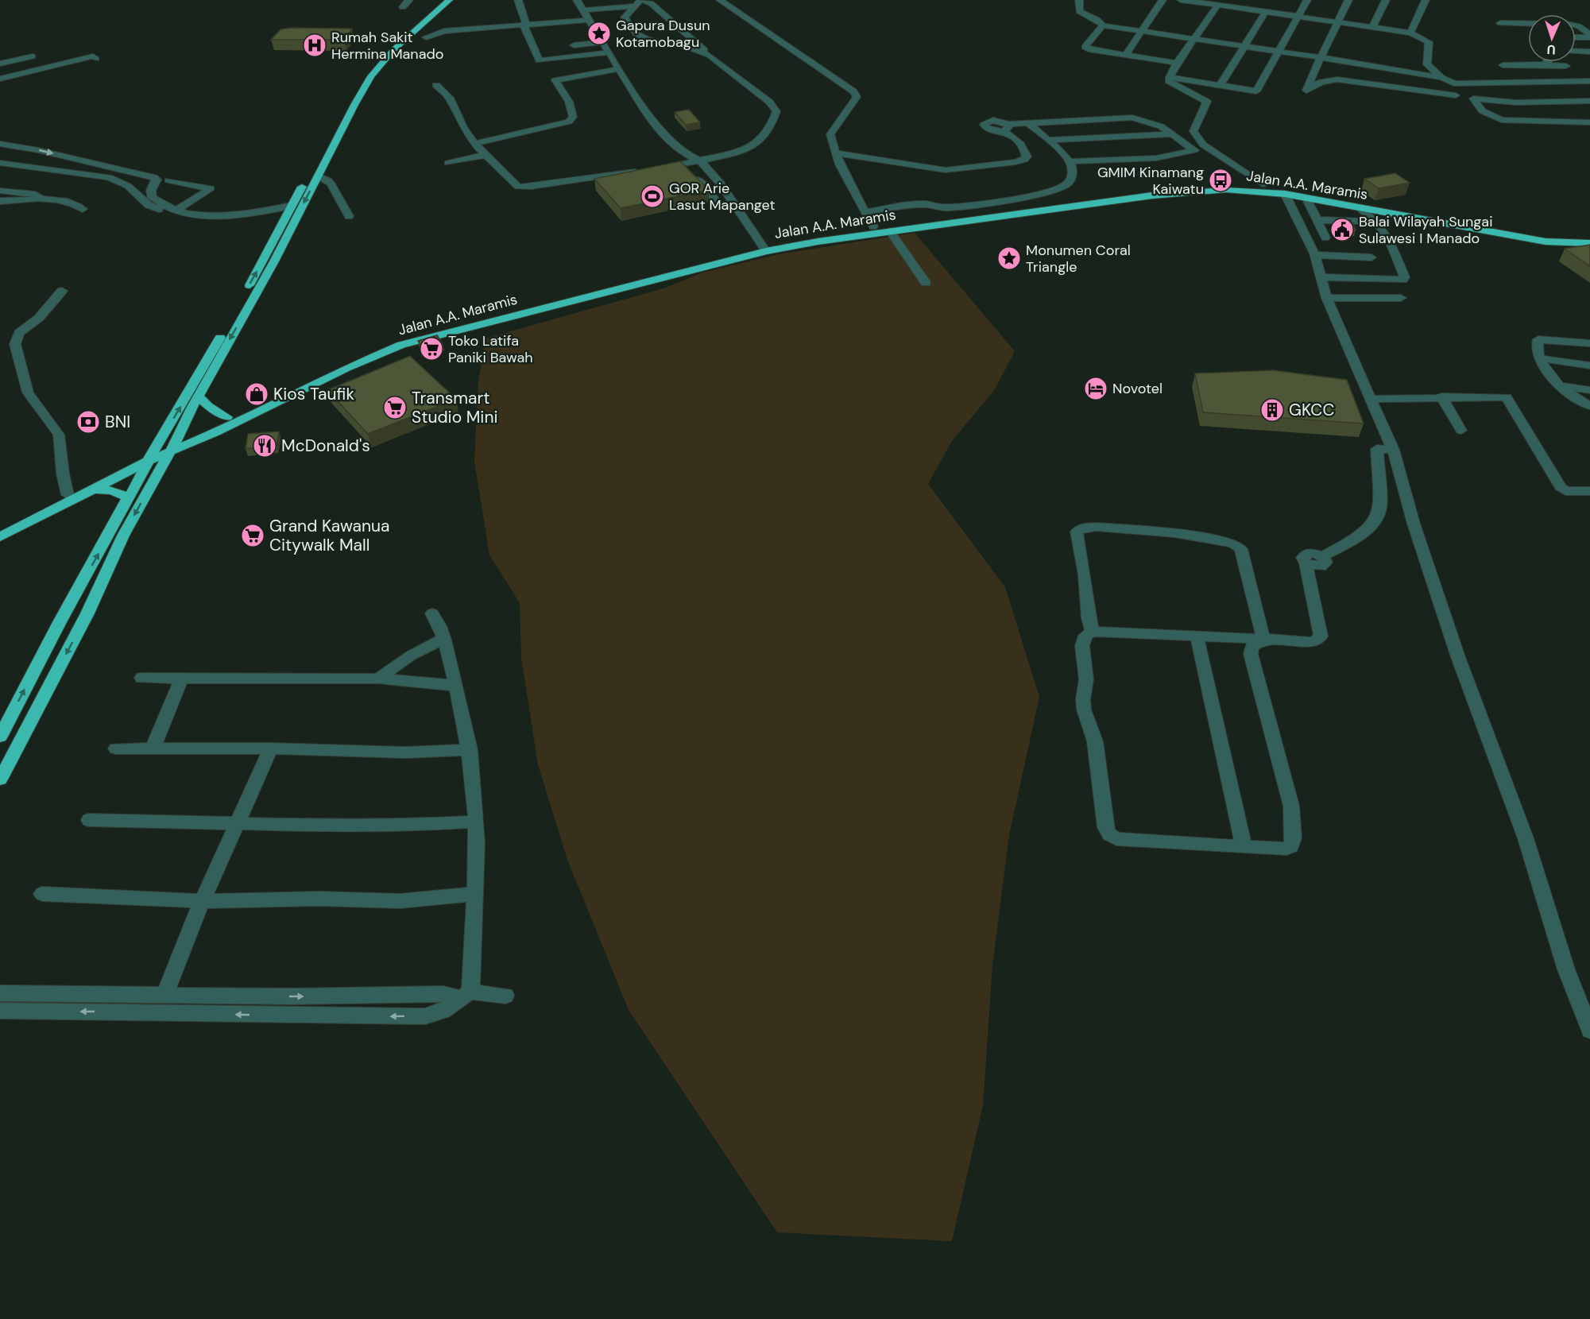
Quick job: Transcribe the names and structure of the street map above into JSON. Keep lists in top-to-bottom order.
{
  "streets": {
    "highway": ["Jalan A.A. Maramis"]
  },
  "places": {
    "place": ["Gapura Dusun Kotamobagu", "Monumen Coral Triangle"],
    "hospital": ["Rumah Sakit Hermina Manado"],
    "bus stop": ["GMIM Kinamang Kaiwatu"],
    "sports": ["GOR Arie Lasut Mapanget"],
    "public building": ["Balai Wilayah Sungai Sulawesi I Manado"],
    "supermarket": ["Toko Latifa Paniki Bawah", "Transmart Studio Mini", "Grand Kawanua Citywalk Mall"],
    "hotel": ["Novotel"],
    "shop": ["Kios Taufik"],
    "building": ["GKCC"],
    "bank": ["BNI"],
    "restaurant": ["McDonald's"]
  },
  "north": "bottom"
}
